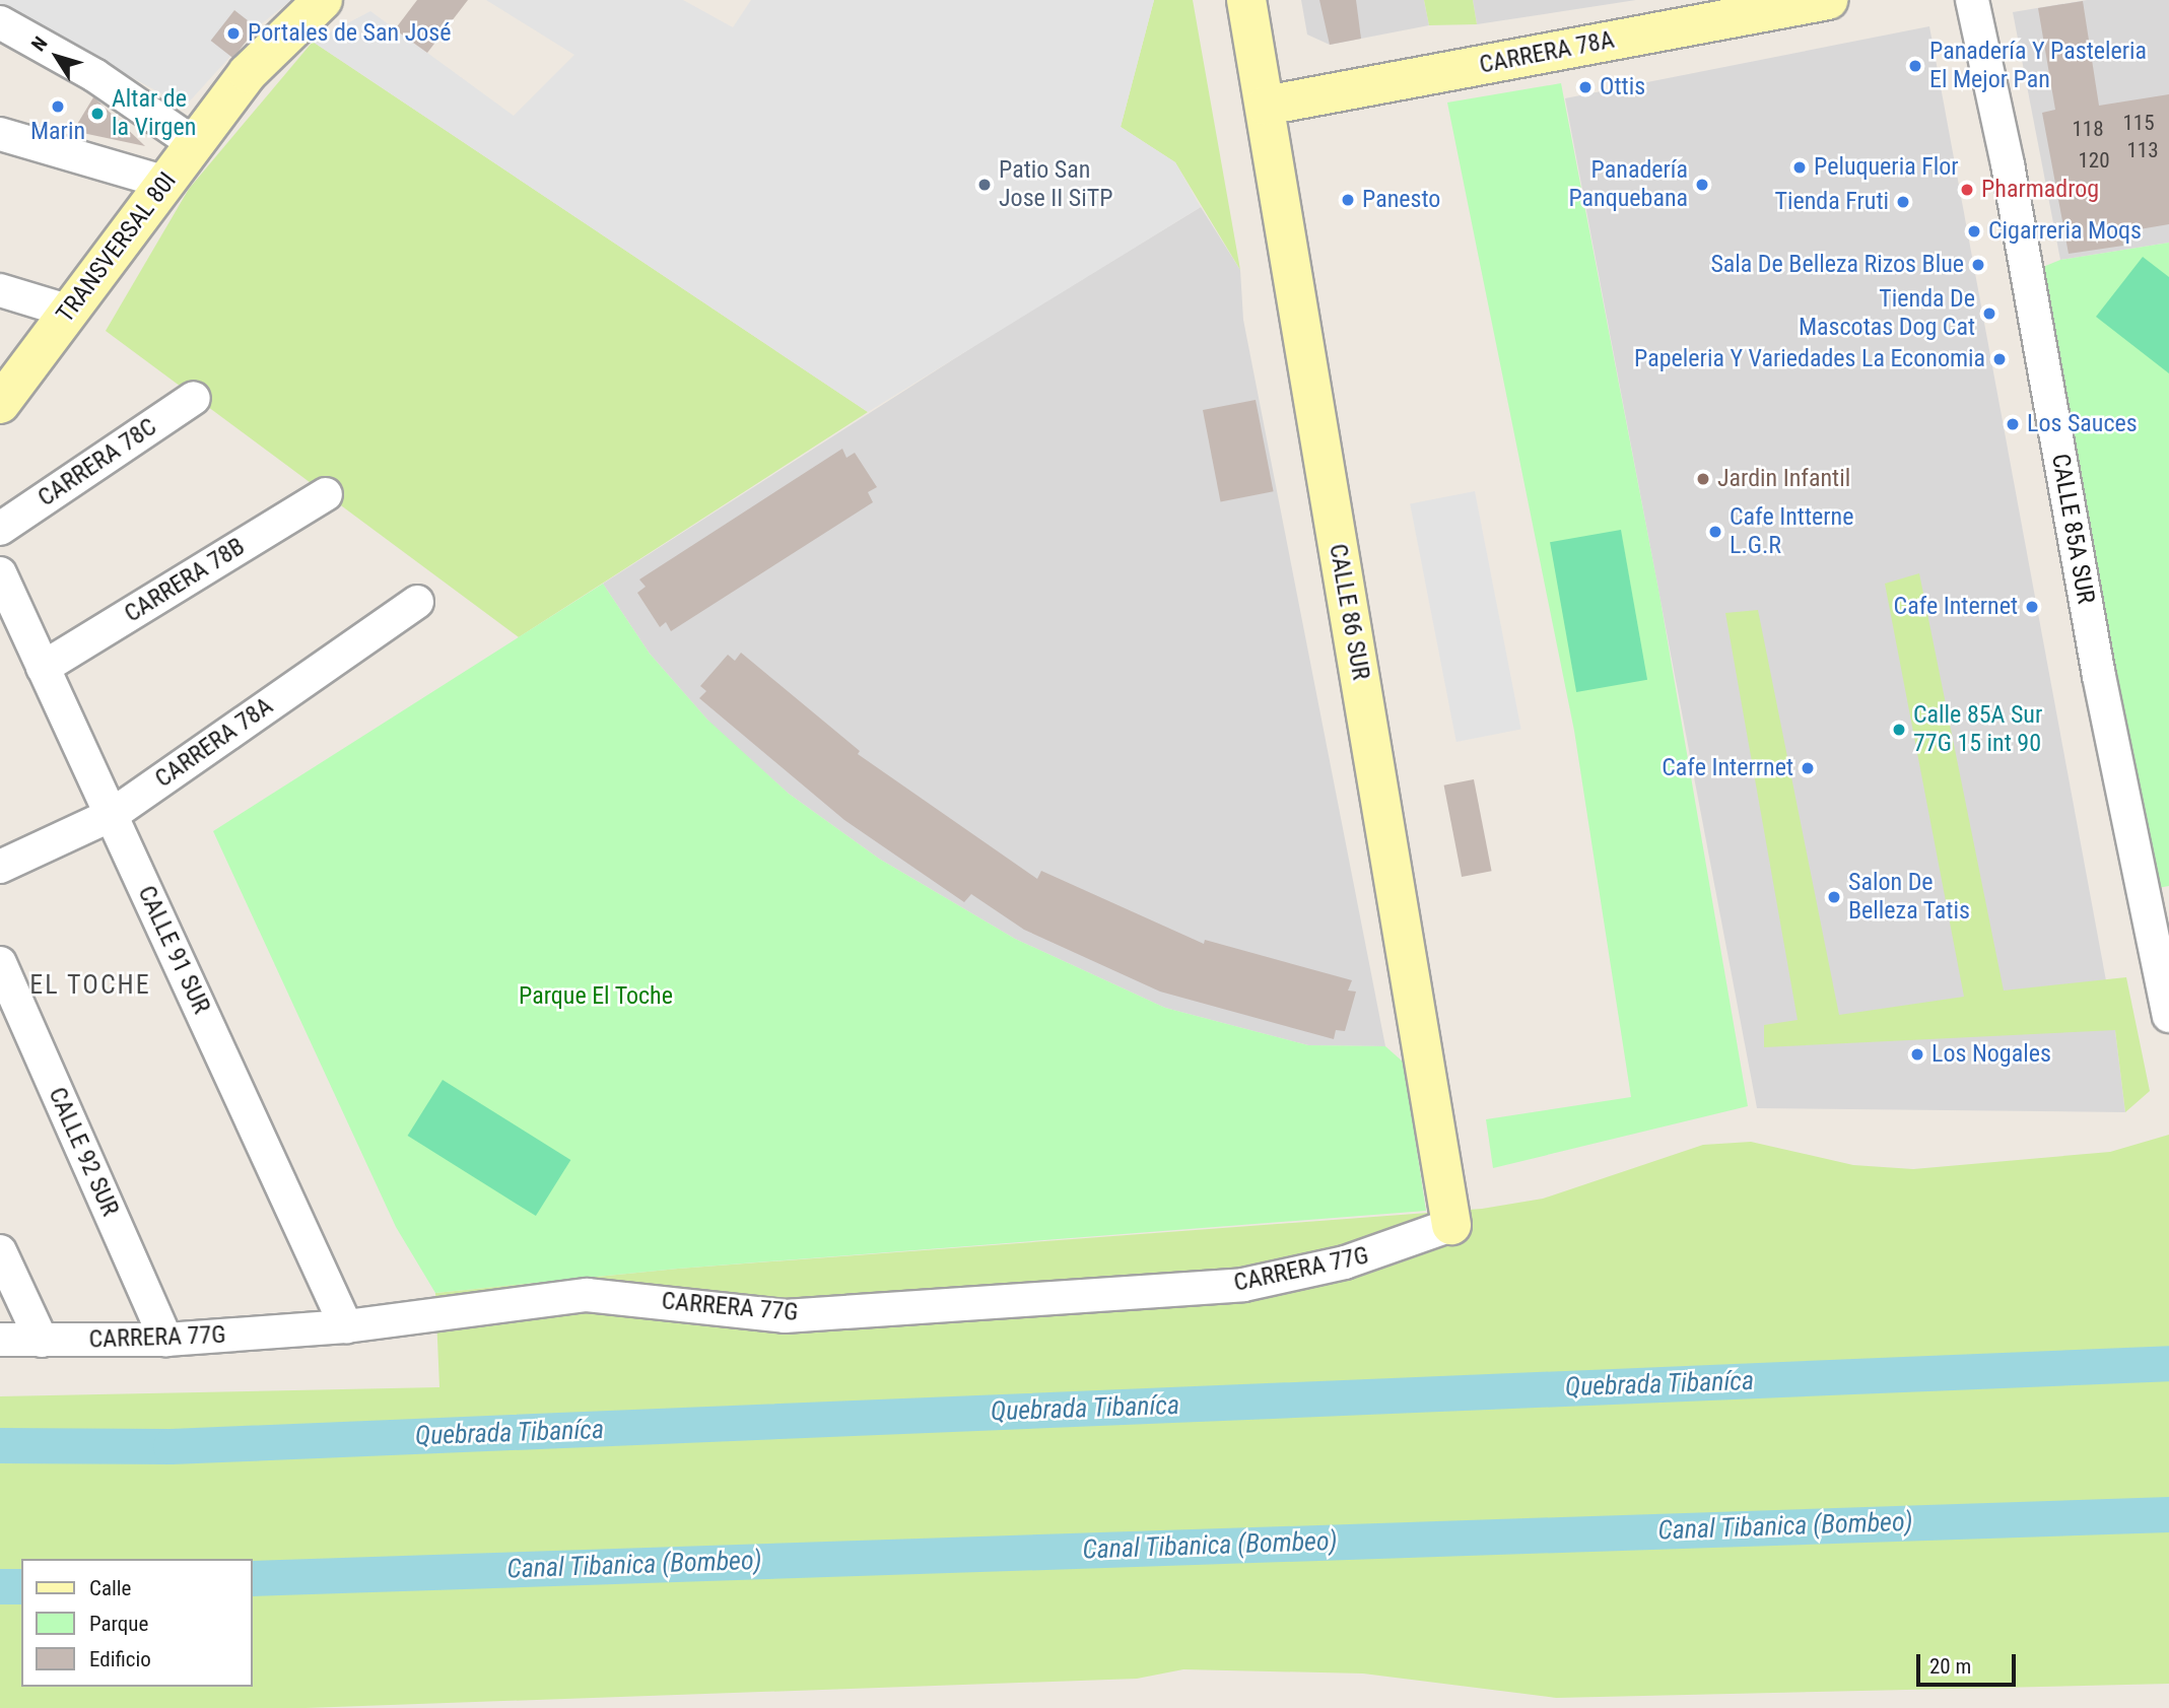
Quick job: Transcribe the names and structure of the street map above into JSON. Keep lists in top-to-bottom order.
{
  "streets": {
    "street": [
      "CARRERA 78A",
      "TRANSVERSAL 80I",
      "CARRERA 78C",
      "CALLE 85A SUR",
      "CARRERA 78B",
      "CALLE 86 SUR",
      "CALLE 91 SUR",
      "CALLE 92 SUR",
      "CARRERA 77G"
    ]
  },
  "crossings": [
    ["CARRERA 78A", "CALLE 86 SUR"],
    ["CARRERA 78A", "CALLE 91 SUR"],
    ["CARRERA 78B", "CALLE 91 SUR"],
    ["CALLE 86 SUR", "CARRERA 77G"],
    ["CALLE 91 SUR", "CARRERA 77G"],
    ["CALLE 92 SUR", "CARRERA 77G"]
  ],
  "districts": ["EL TOCHE"],
  "water": ["Quebrada Tibaníca", "Canal Tibanica (Bombeo)"],
  "parks": ["Parque El Toche"],
  "places": [
    "Portales de San José",
    "Panadería Y Pasteleria El Mejor Pan",
    "Ottis",
    "Marin",
    "Altar de la Virgen",
    "Peluqueria Flor",
    "Patio San Jose II SiTP",
    "Panadería Panquebana",
    "Pharmadrog",
    "Panesto",
    "Tienda Fruti",
    "Cigarreria Moqs",
    "Sala De Belleza Rizos Blue",
    "Tienda De Mascotas Dog Cat",
    "Papeleria Y Variedades La Economia",
    "Los Sauces",
    "Jardin Infantil",
    "Cafe Intterne L.G.R",
    "Cafe Internet",
    "Calle 85A Sur 77G 15 int 90",
    "Cafe Interrnet",
    "Salon De Belleza Tatis",
    "Los Nogales"
  ],
  "house_numbers": [
    "115",
    "118",
    "113",
    "120"
  ],
  "legend": ["Calle", "Parque", "Edificio"],
  "scale_bar": "20 m",
  "north": "top left"
}
